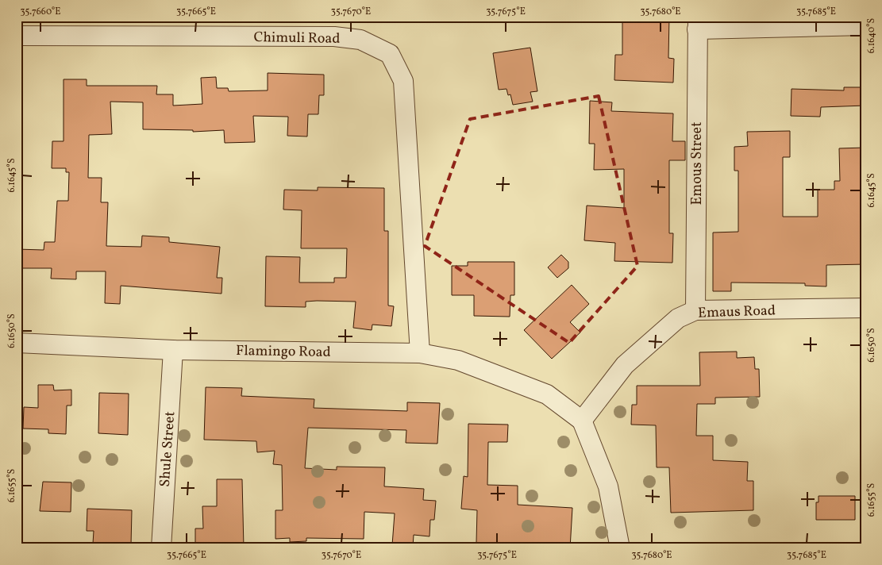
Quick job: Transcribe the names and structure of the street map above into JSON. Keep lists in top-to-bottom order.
{
  "streets": {
    "street": [
      "Chimuli Road",
      "Emous Street",
      "Emaus Road",
      "Flamingo Road",
      "Shule Street"
    ]
  },
  "crossings": [
    ["Chimuli Road", "Flamingo Road"],
    ["Emous Street", "Emaus Road"],
    ["Emaus Road", "Flamingo Road"],
    ["Flamingo Road", "Shule Street"]
  ],
  "coordinates": [
    "35.7660°E",
    "35.7665°E",
    "35.7670°E",
    "35.7675°E",
    "35.7680°E",
    "35.7685°E",
    "6.1640°S",
    "6.1645°S",
    "6.1650°S",
    "6.1655°S"
  ]
}
